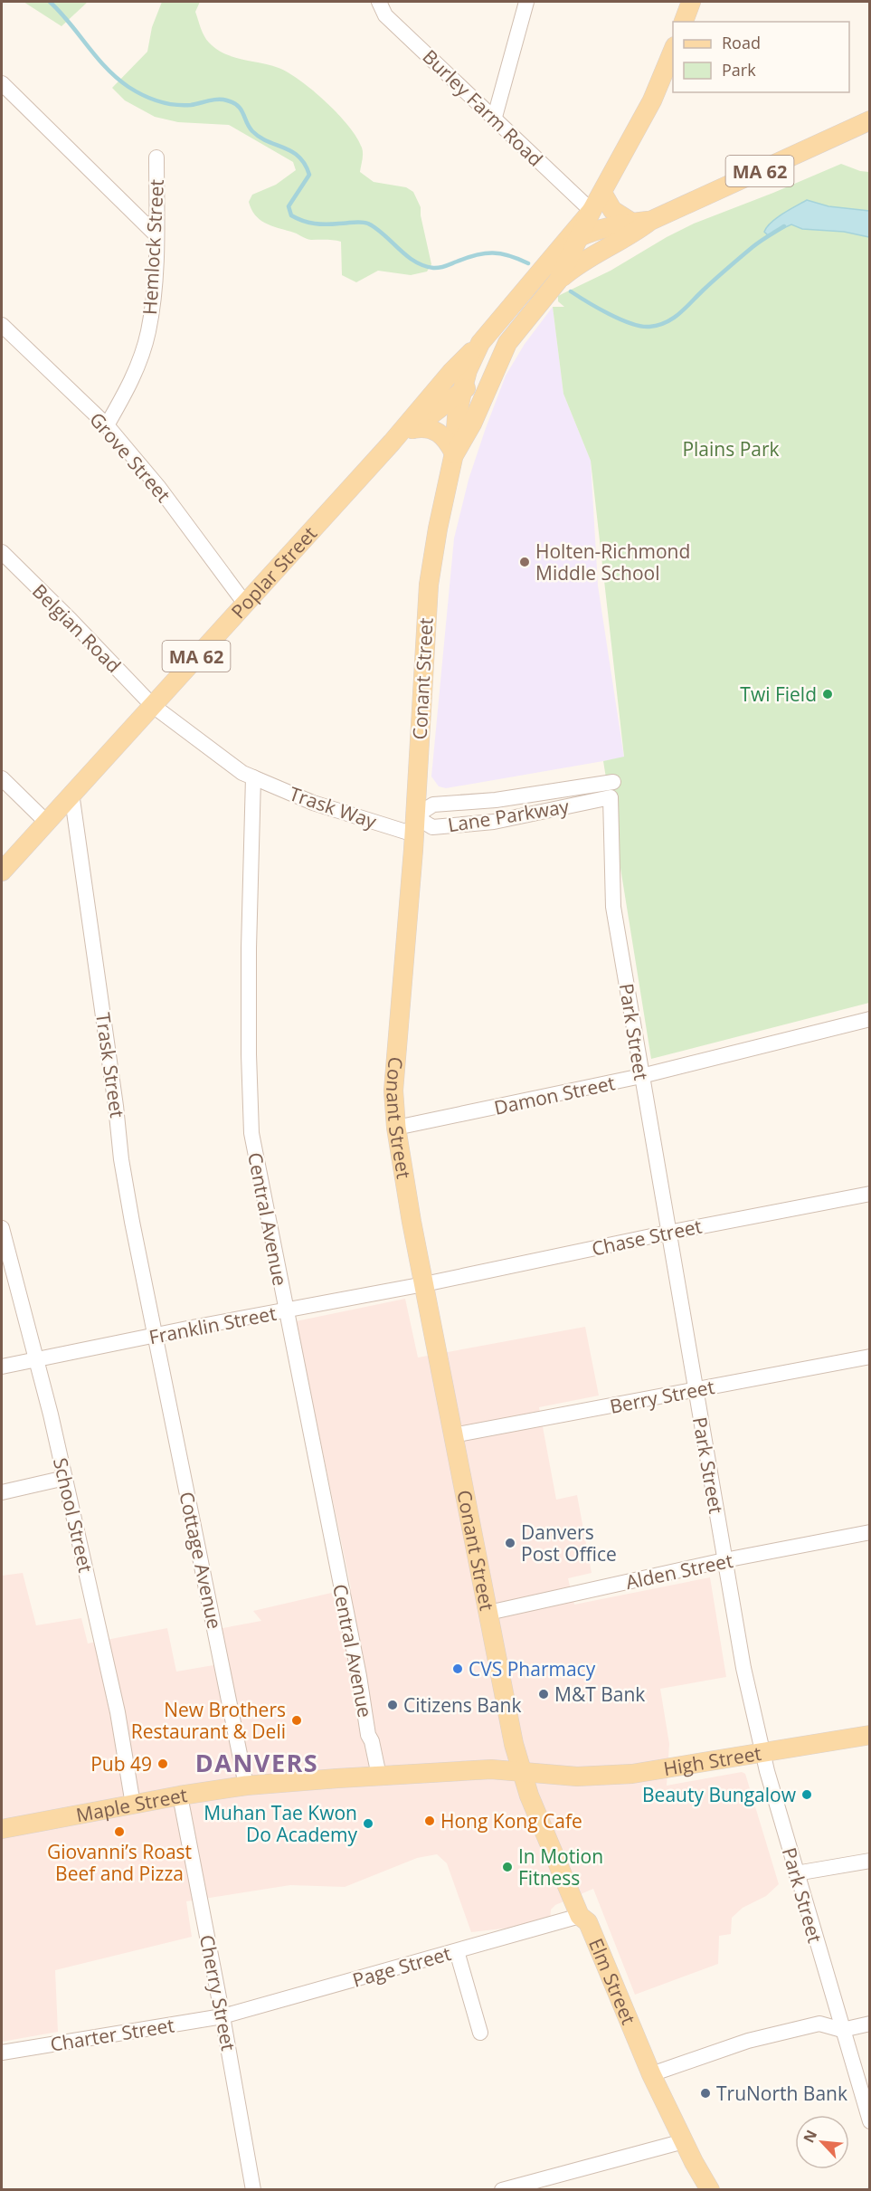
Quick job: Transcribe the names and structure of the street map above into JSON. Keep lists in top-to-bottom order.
{
  "streets": {
    "main road": [
      "MA 62",
      "Poplar Street",
      "Conant Street",
      "High Street",
      "Maple Street",
      "Elm Street"
    ],
    "street": [
      "Burley Farm Road",
      "Hemlock Street",
      "Grove Street",
      "Belgian Road",
      "Trask Way",
      "Lane Parkway",
      "Park Street",
      "Trask Street",
      "Damon Street",
      "Central Avenue",
      "Chase Street",
      "Franklin Street",
      "Berry Street",
      "School Street",
      "Cottage Avenue",
      "Alden Street",
      "Page Street",
      "Cherry Street",
      "Charter Street"
    ]
  },
  "crossings": [
    ["Burley Farm Road", "Conant Street"],
    ["MA 62", "Conant Street"],
    ["Hemlock Street", "Grove Street"],
    ["Grove Street", "Poplar Street"],
    ["Poplar Street", "Belgian Road"],
    ["Poplar Street", "Conant Street"],
    ["Poplar Street", "Trask Street"],
    ["Conant Street", "Trask Way"],
    ["Conant Street", "Lane Parkway"],
    ["Conant Street", "Damon Street"],
    ["Conant Street", "Chase Street"],
    ["Conant Street", "Franklin Street"],
    ["Conant Street", "Berry Street"],
    ["Conant Street", "Alden Street"],
    ["Conant Street", "High Street"],
    ["Conant Street", "Maple Street"],
    ["Conant Street", "Elm Street"],
    ["Trask Way", "Lane Parkway"],
    ["Trask Way", "Central Avenue"],
    ["Lane Parkway", "Park Street"],
    ["Park Street", "Damon Street"],
    ["Park Street", "Chase Street"],
    ["Park Street", "Berry Street"],
    ["Park Street", "Alden Street"],
    ["Park Street", "High Street"],
    ["Trask Street", "Franklin Street"],
    ["Trask Street", "Cottage Avenue"],
    ["Central Avenue", "Franklin Street"],
    ["Central Avenue", "Maple Street"],
    ["Chase Street", "Franklin Street"],
    ["Franklin Street", "School Street"],
    ["Franklin Street", "Cottage Avenue"],
    ["School Street", "Maple Street"],
    ["Cottage Avenue", "Maple Street"],
    ["High Street", "Maple Street"],
    ["High Street", "Elm Street"],
    ["Maple Street", "Elm Street"],
    ["Maple Street", "Cherry Street"],
    ["Page Street", "Elm Street"],
    ["Page Street", "Cherry Street"],
    ["Page Street", "Charter Street"],
    ["Cherry Street", "Charter Street"]
  ],
  "districts": ["DANVERS"],
  "parks": ["Plains Park"],
  "places": [
    "Holten-Richmond Middle School",
    "Twi Field",
    "Danvers Post Office",
    "CVS Pharmacy",
    "M&T Bank",
    "Citizens Bank",
    "New Brothers Restaurant & Deli",
    "Pub 49",
    "Beauty Bungalow",
    "Hong Kong Cafe",
    "Muhan Tae Kwon Do Academy",
    "Giovanni’s Roast Beef and Pizza",
    "In Motion Fitness",
    "TruNorth Bank"
  ],
  "legend": ["Road", "Park"],
  "north": "top left"
}
